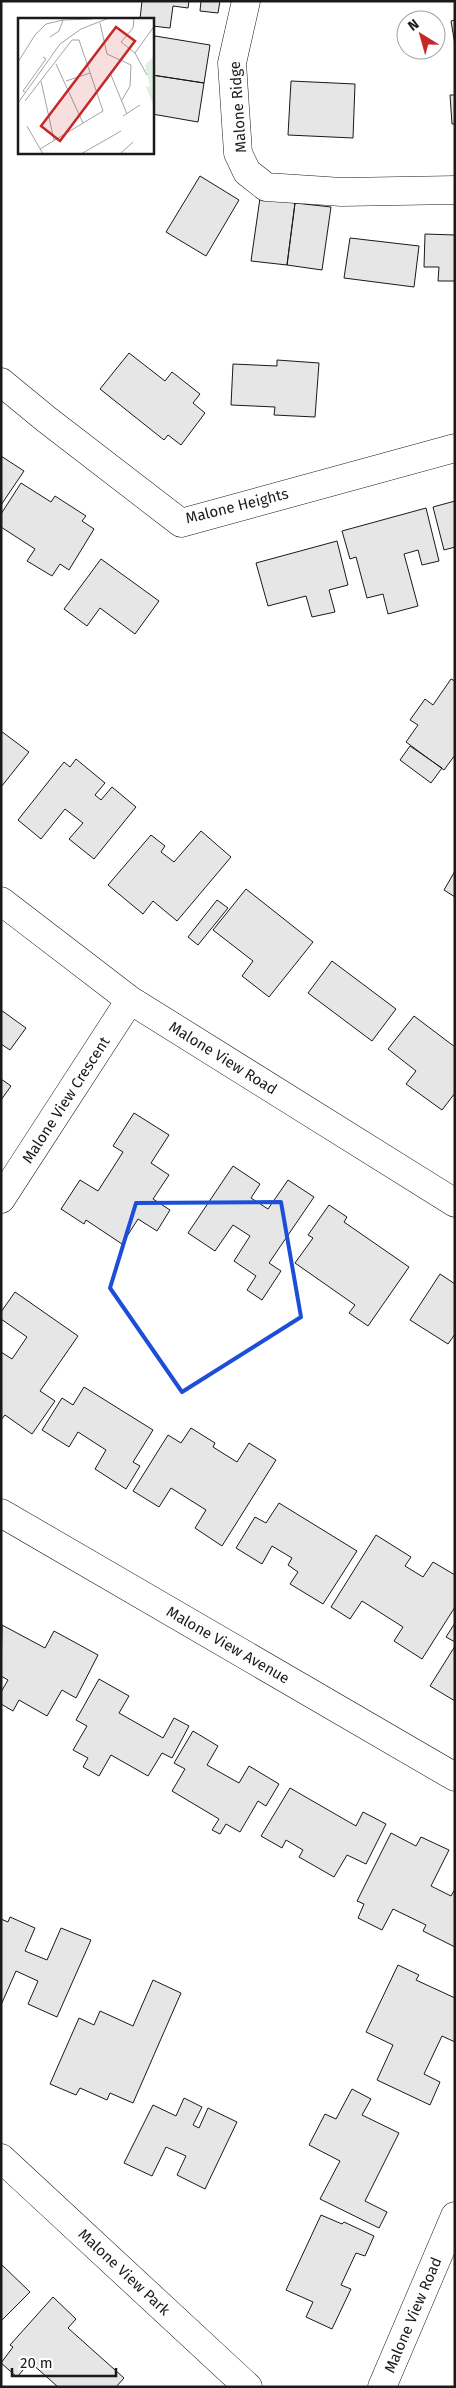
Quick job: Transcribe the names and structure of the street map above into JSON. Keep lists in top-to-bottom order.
{
  "streets": {
    "street": [
      "Malone Ridge",
      "Malone Heights",
      "Malone View Road",
      "Malone View Crescent",
      "Malone View Avenue",
      "Malone View Park"
    ]
  },
  "crossings": [
    ["Malone View Road", "Malone View Crescent"]
  ],
  "scale_bar": "20 m",
  "north": "top left"
}
